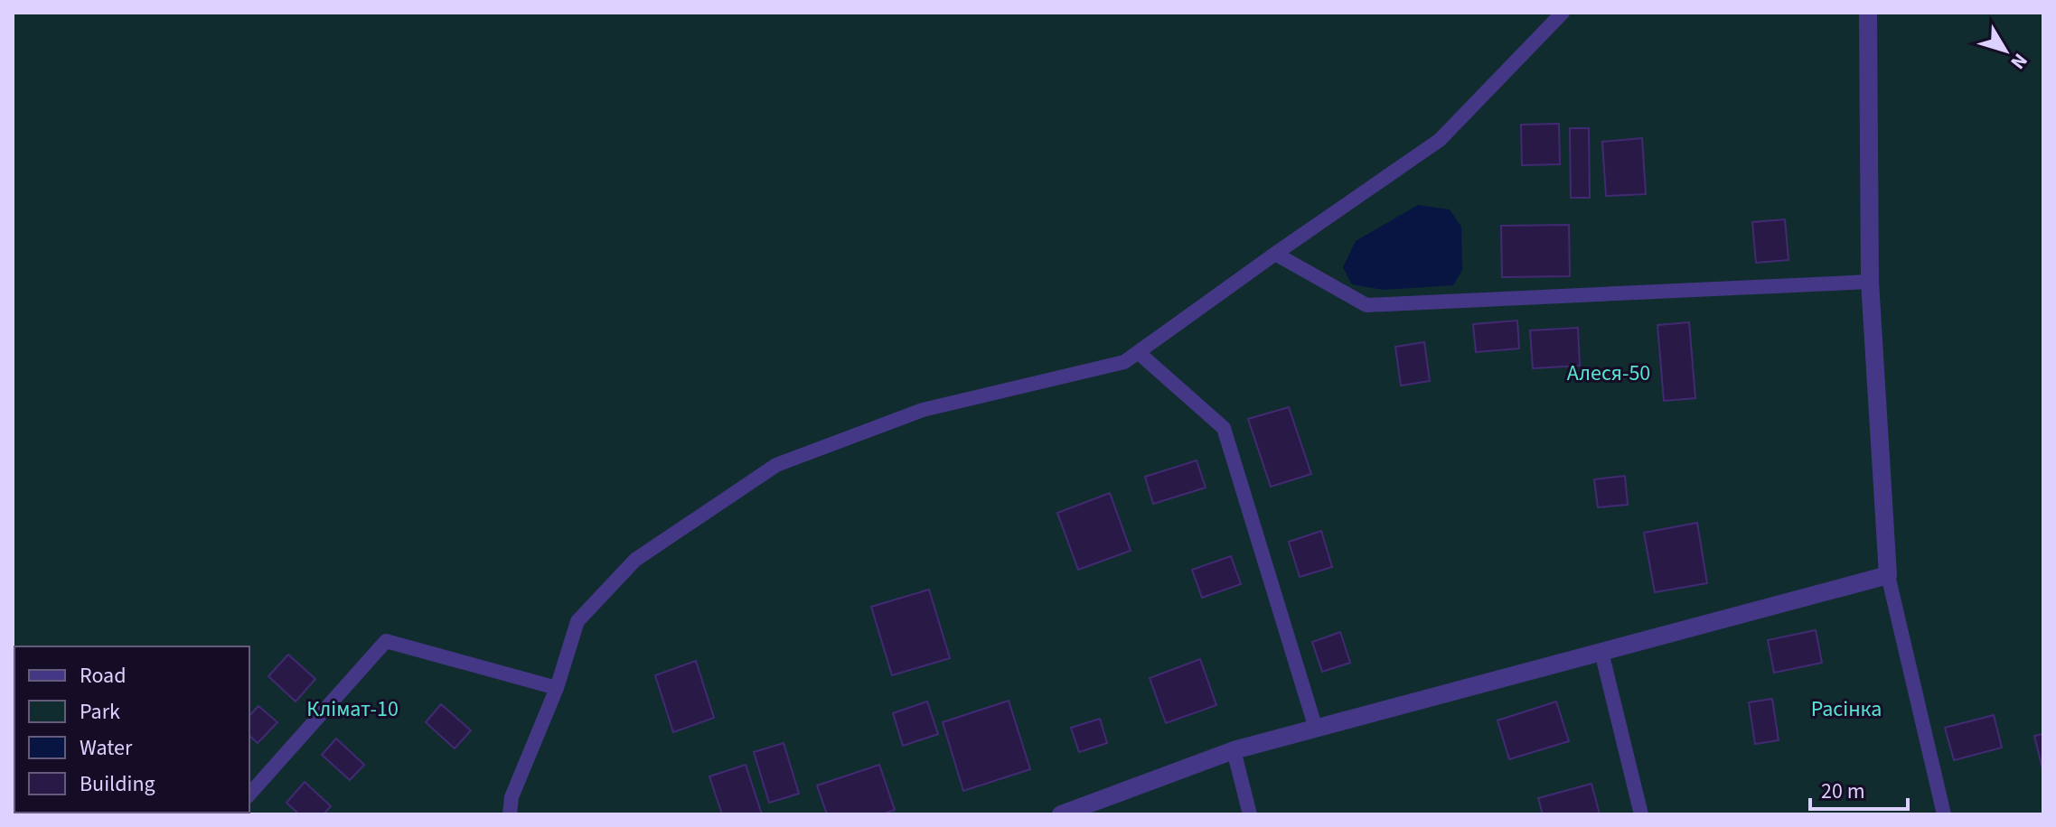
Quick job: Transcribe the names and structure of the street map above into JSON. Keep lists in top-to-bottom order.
{
  "parks": ["Алеся-50", "Клімат-10", "Расінка"],
  "legend": [
    "Road",
    "Park",
    "Water",
    "Building"
  ],
  "scale_bar": "20 m",
  "north": "bottom right"
}
